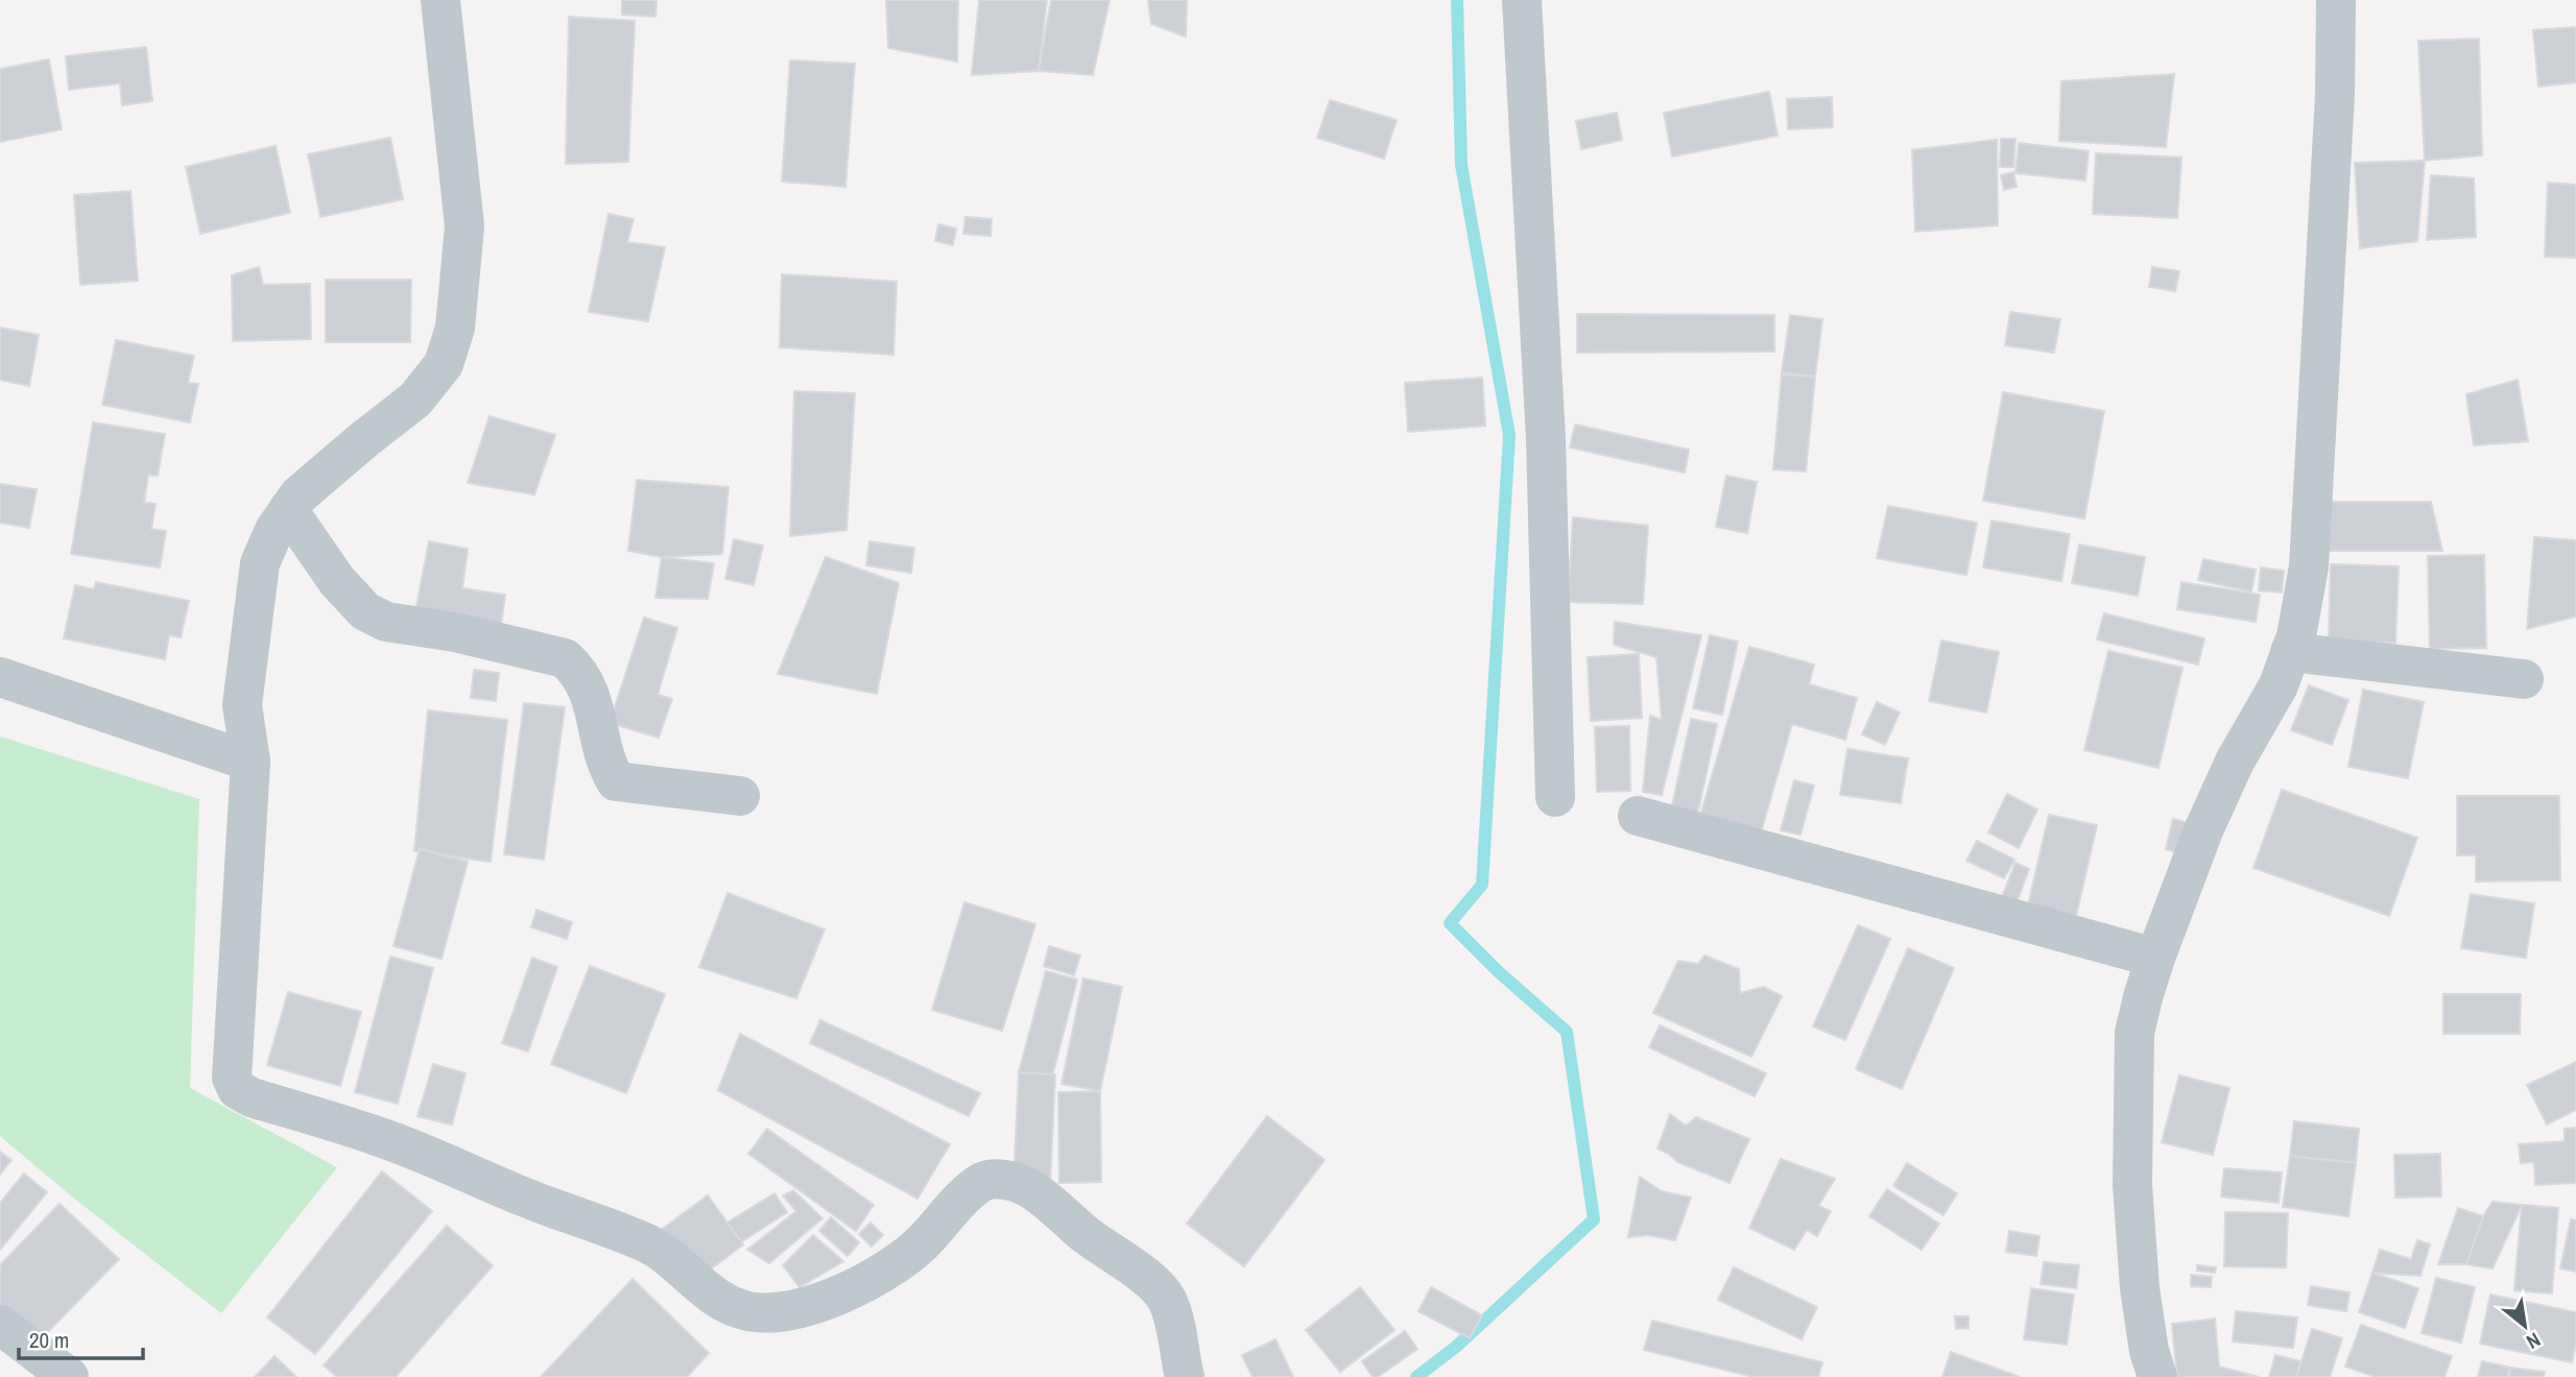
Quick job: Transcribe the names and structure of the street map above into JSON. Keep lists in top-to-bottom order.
{
  "scale_bar": "20 m",
  "north": "bottom right"
}
